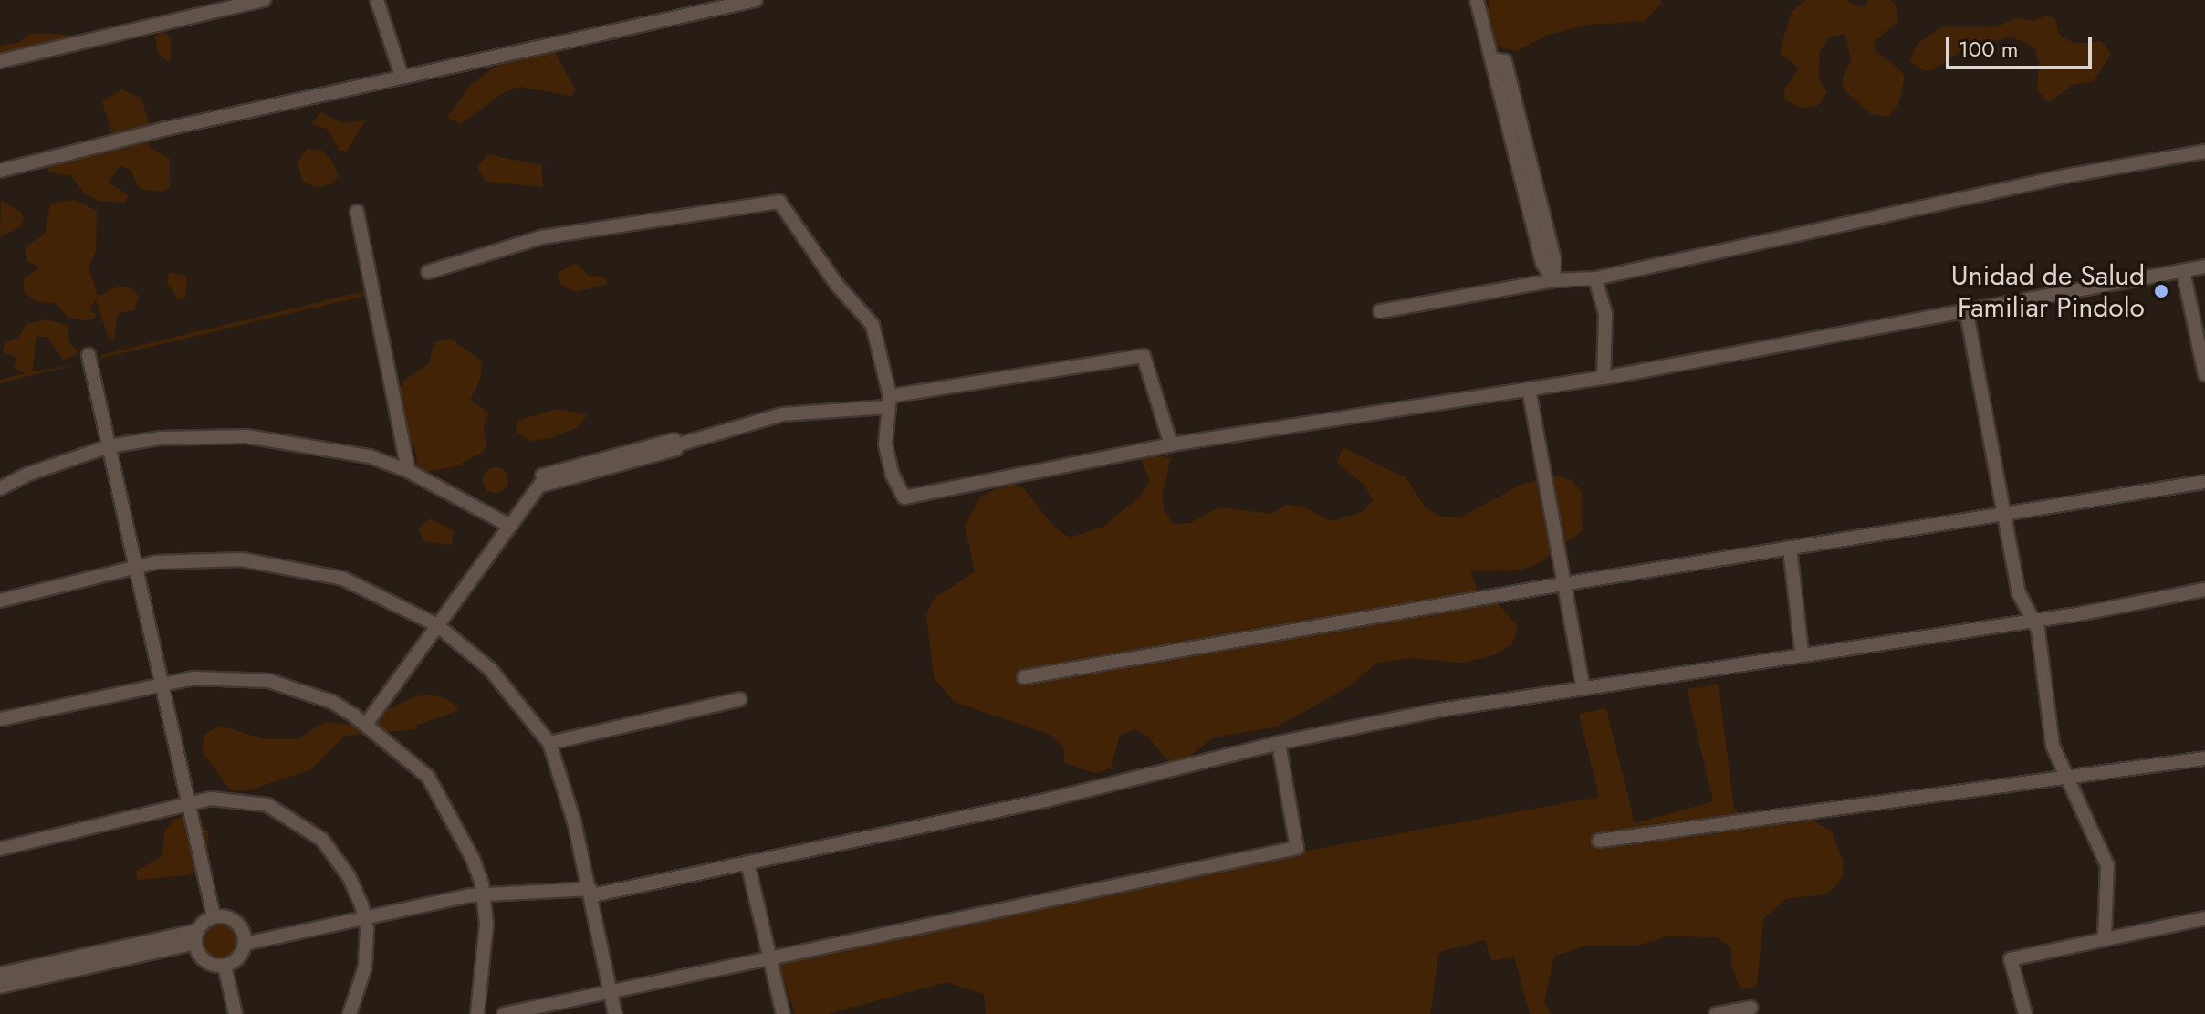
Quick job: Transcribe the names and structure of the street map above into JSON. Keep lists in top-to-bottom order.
{
  "places": ["Unidad de Salud Familiar Pindolo"],
  "scale_bar": "100 m"
}
